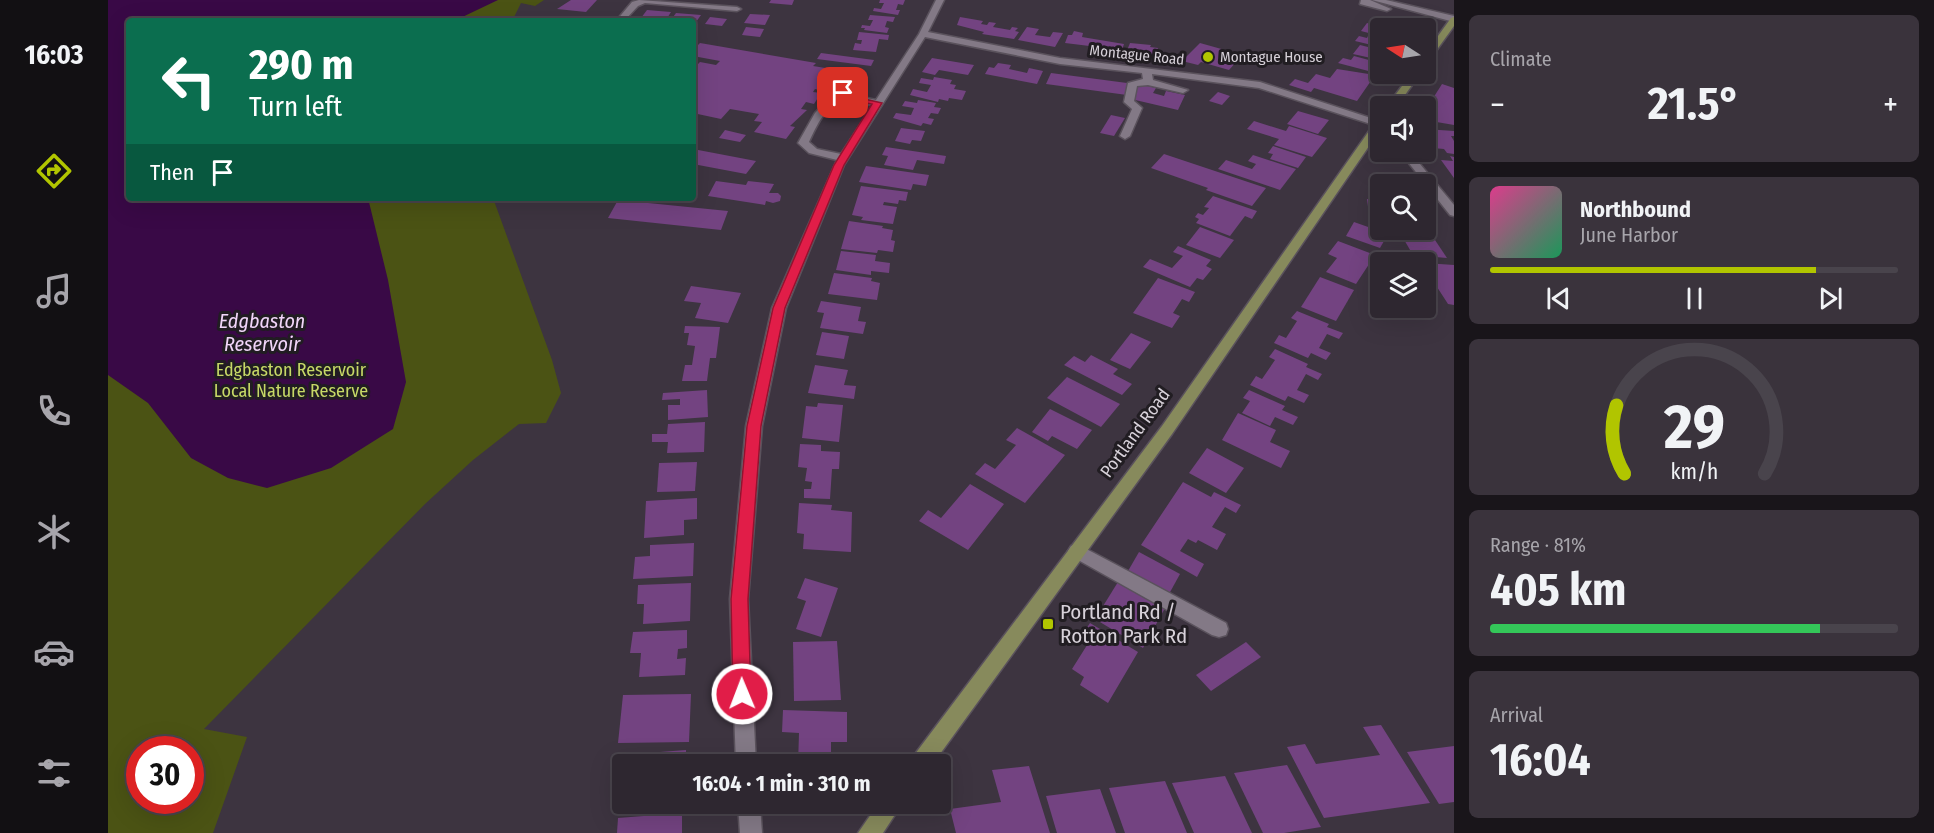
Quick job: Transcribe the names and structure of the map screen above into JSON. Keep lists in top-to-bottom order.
{
  "streets": {
    "main road": ["Portland Road"],
    "street": ["Montague Road"]
  },
  "water": ["Edgbaston Reservoir"],
  "parks": ["Edgbaston Reservoir Local Nature Reserve"],
  "places": {
    "other": ["Montague House"],
    "transit": ["Portland Rd / Rotton Park Rd"]
  },
  "north": "left",
  "page": {
    "tabs": "16:03",
    "tile": [
      "Climate",
      ["Range · 81%", "405 km"],
      ["Arrival", "16:04"]
    ],
    "turn": ["290 m", "Turn left"],
    "heat": ["−", "21.5°", "+"],
    "then": "Then",
    "song": ["Northbound", "June Harbor"],
    "limit": "30",
    "trip": "16:04 · 1 min · 310 m",
    "gauge": ["29", "km/h"]
  }
}
